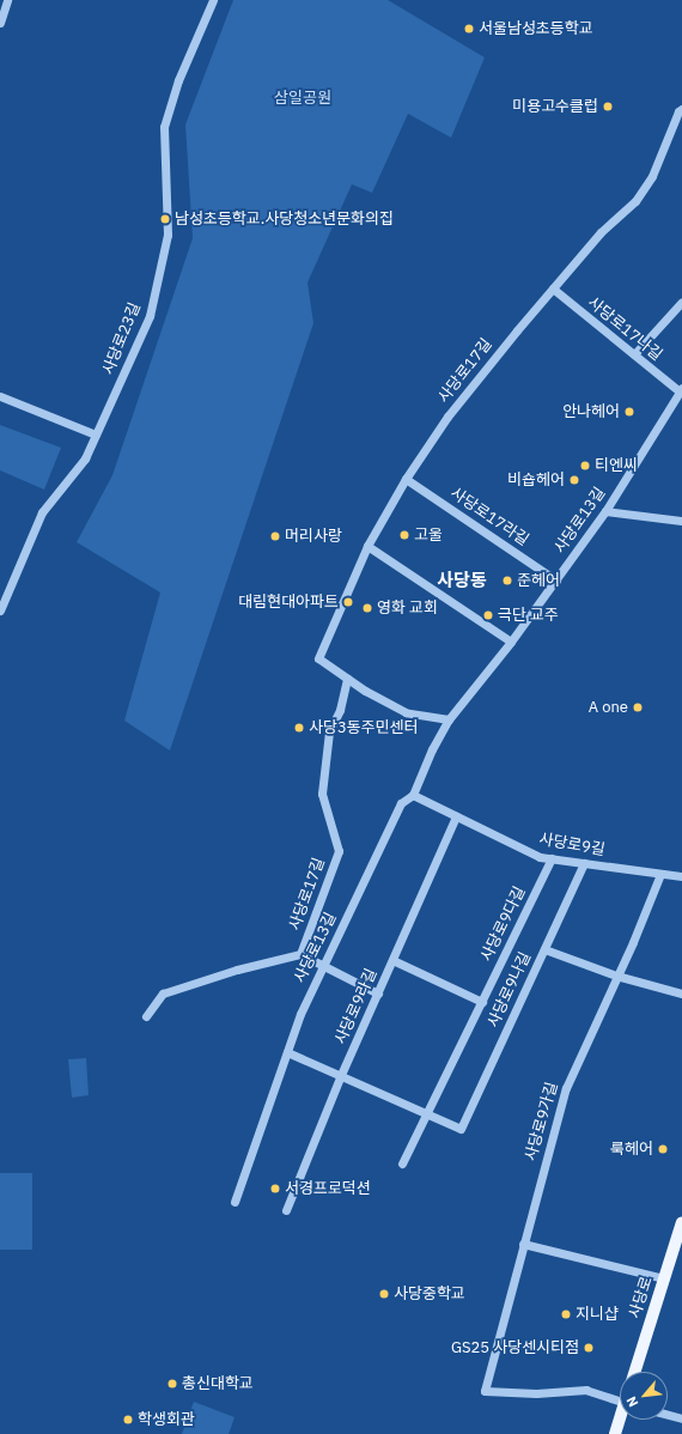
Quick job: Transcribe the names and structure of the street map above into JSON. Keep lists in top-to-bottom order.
{
  "streets": {
    "main road": ["사당로"],
    "street": [
      "사당로17나길",
      "사당로23길",
      "사당로17길",
      "사당로17라길",
      "사당로13길",
      "사당로9길",
      "사당로9다길",
      "사당로9나길",
      "사당로9라길",
      "사당로9가길"
    ]
  },
  "crossings": [
    ["사당로17나길", "사당로17길"],
    ["사당로17나길", "사당로13길"],
    ["사당로17길", "사당로17라길"],
    ["사당로17라길", "사당로13길"],
    ["사당로13길", "사당로9길"],
    ["사당로9길", "사당로9다길"],
    ["사당로9길", "사당로9나길"],
    ["사당로9길", "사당로9라길"],
    ["사당로9길", "사당로9가길"],
    ["사당로9다길", "사당로9나길"]
  ],
  "districts": ["사당동"],
  "parks": ["삼일공원"],
  "places": [
    "서울남성초등학교",
    "미용고수클럽",
    "남성초등학교.사당청소년문화의집",
    "안나헤어",
    "티엔씨",
    "비숍헤어",
    "고울",
    "머리사랑",
    "준헤어",
    "대림현대아파트",
    "영화 교회",
    "극단 교주",
    "A one",
    "사당3동주민센터",
    "룩헤어",
    "서경프로덕션",
    "사당중학교",
    "지니샵",
    "GS25 사당센시티점",
    "총신대학교",
    "학생회관"
  ],
  "north": "bottom left"
}
